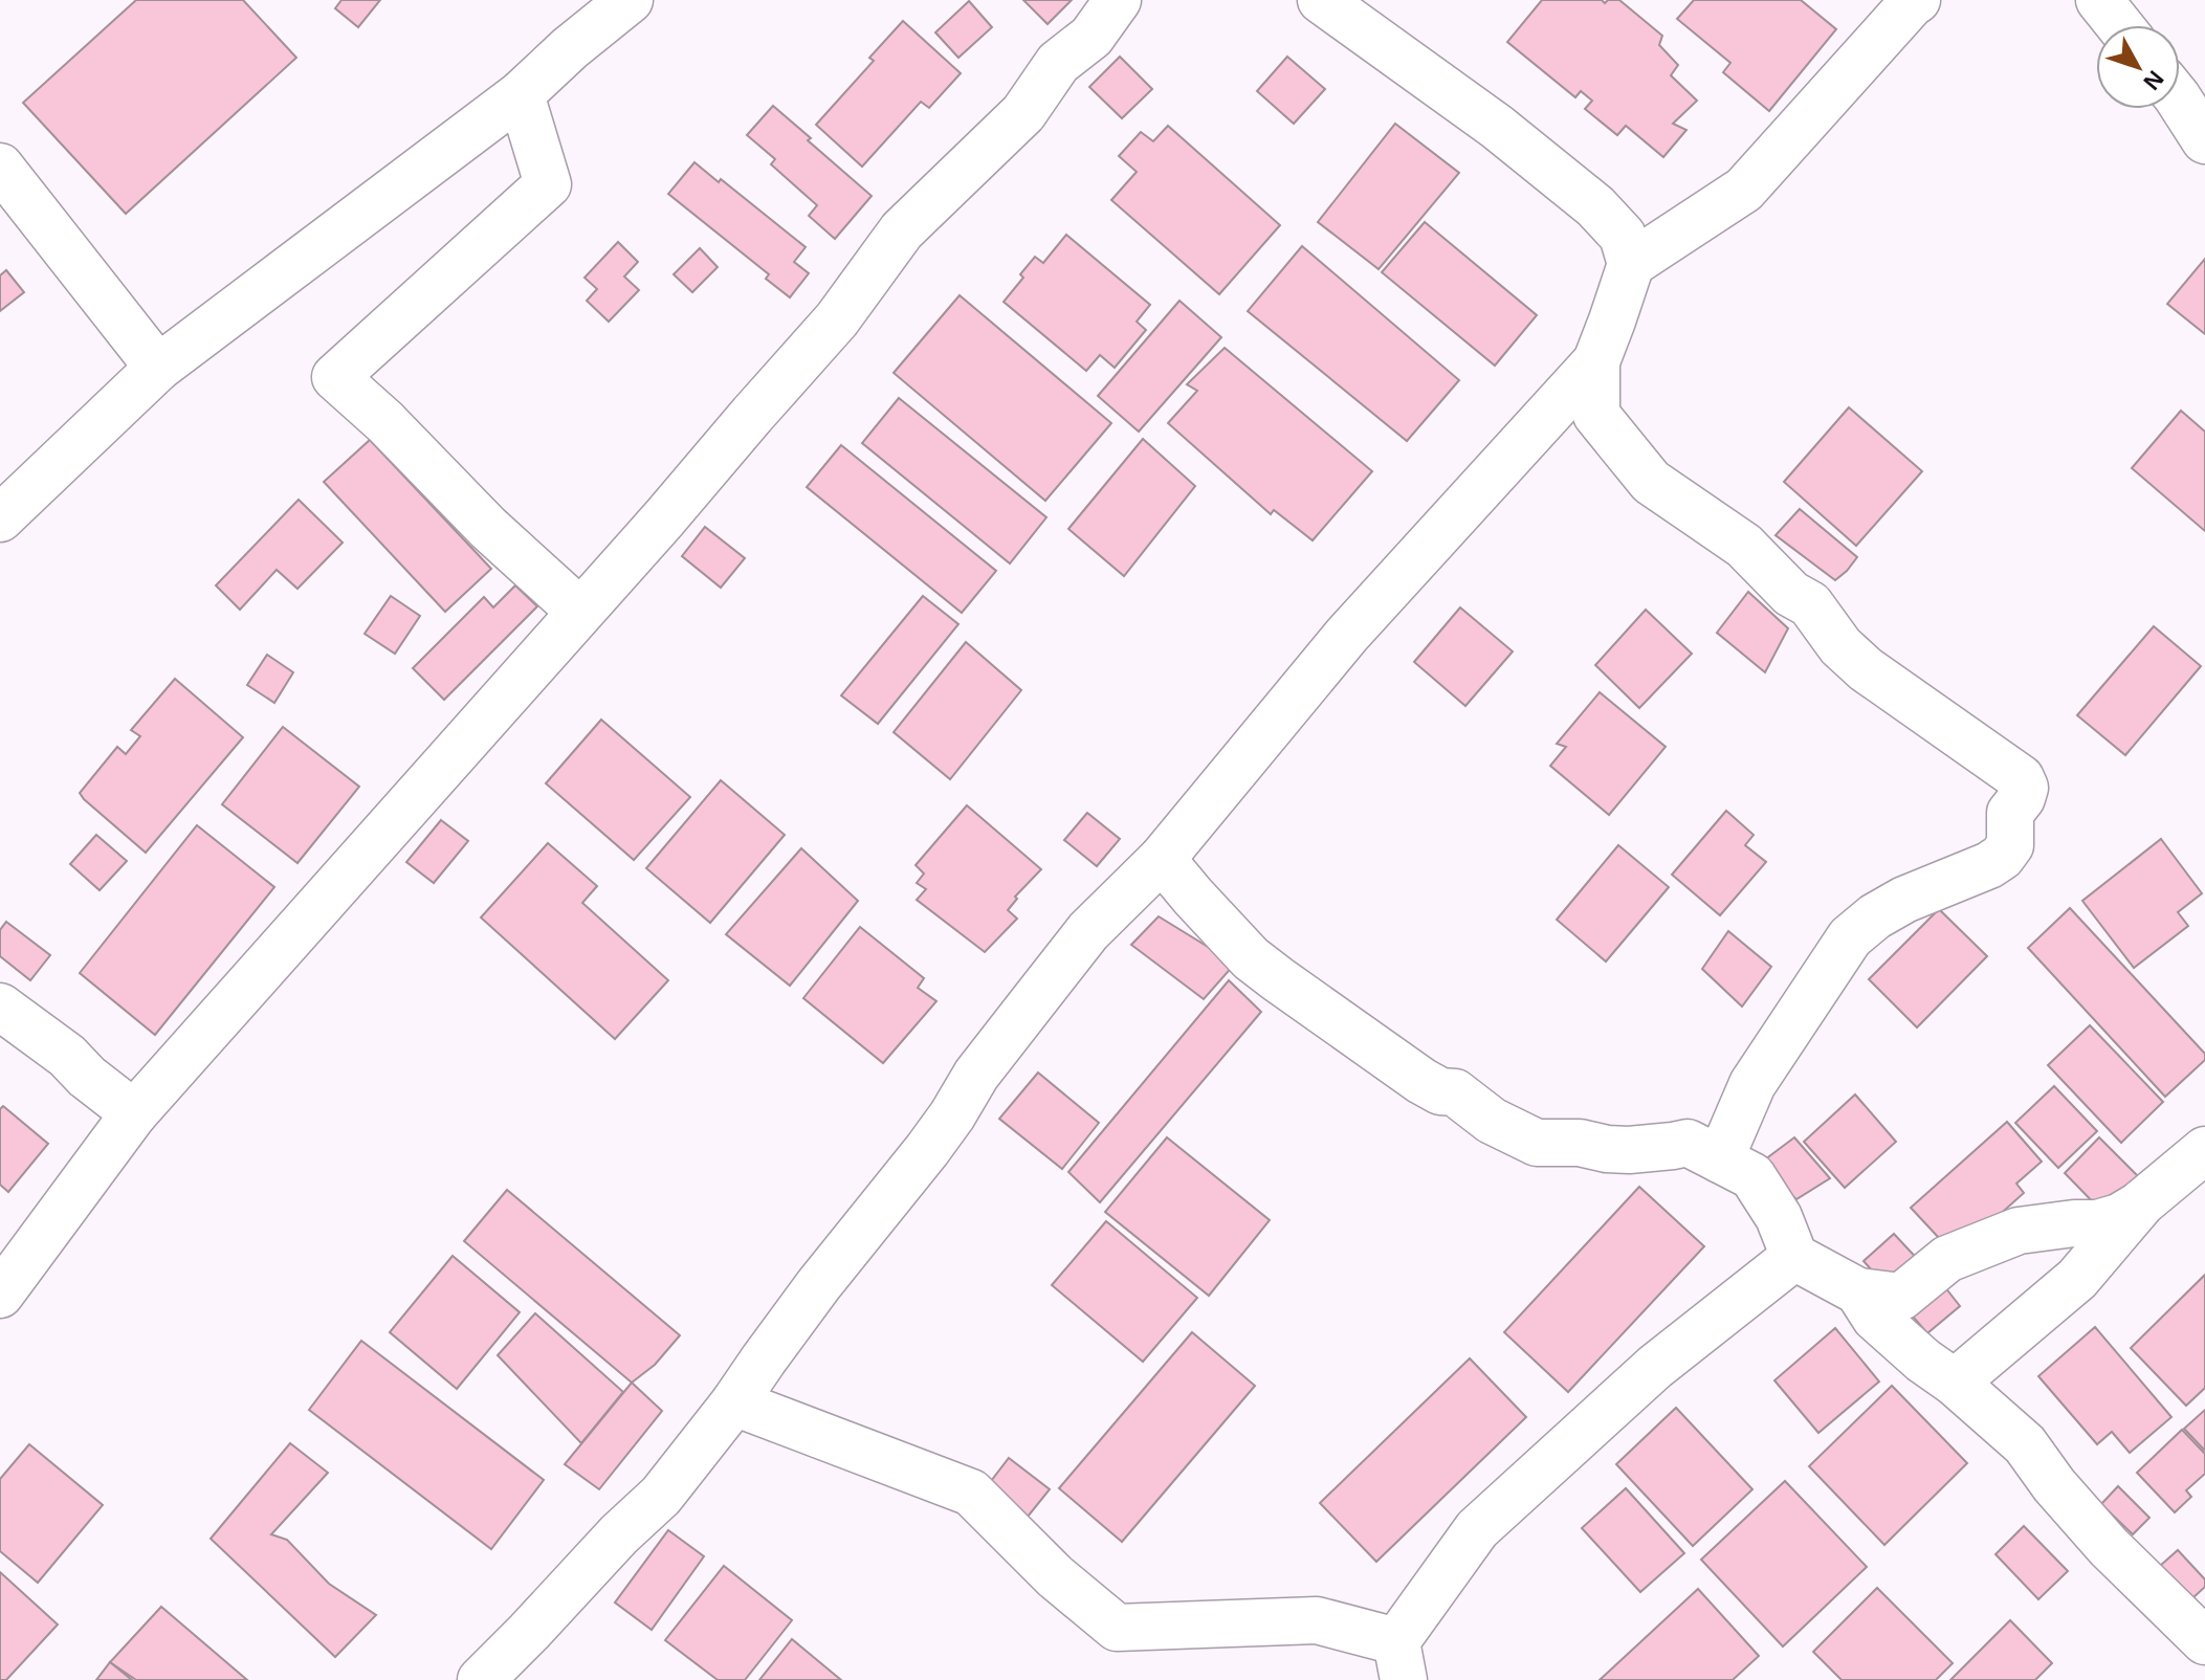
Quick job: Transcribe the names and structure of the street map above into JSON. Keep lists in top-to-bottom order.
{
  "north": "bottom right"
}
